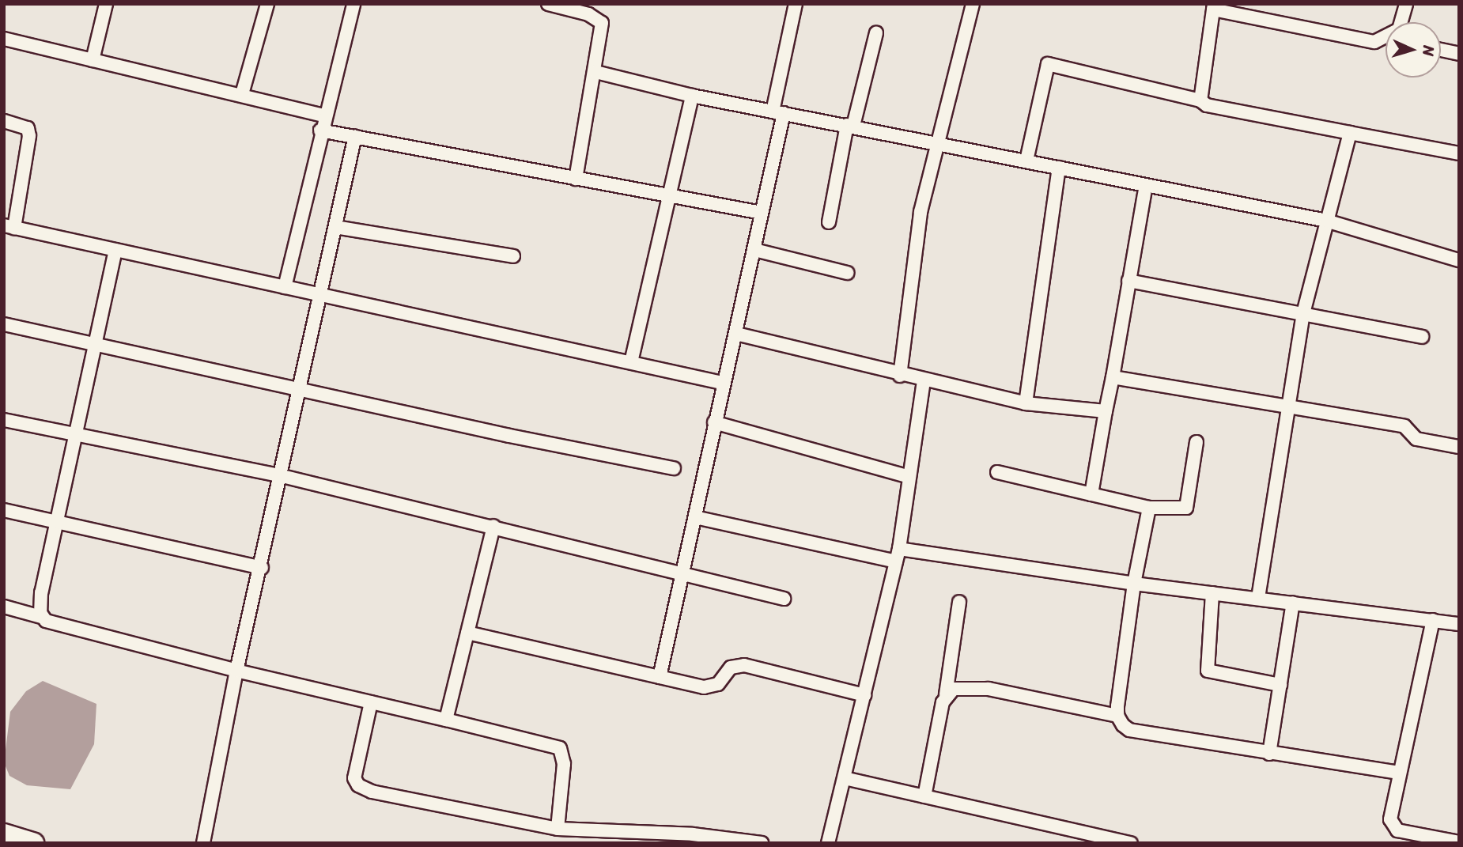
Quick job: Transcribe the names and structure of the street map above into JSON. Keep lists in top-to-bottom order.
{
  "north": "right"
}
